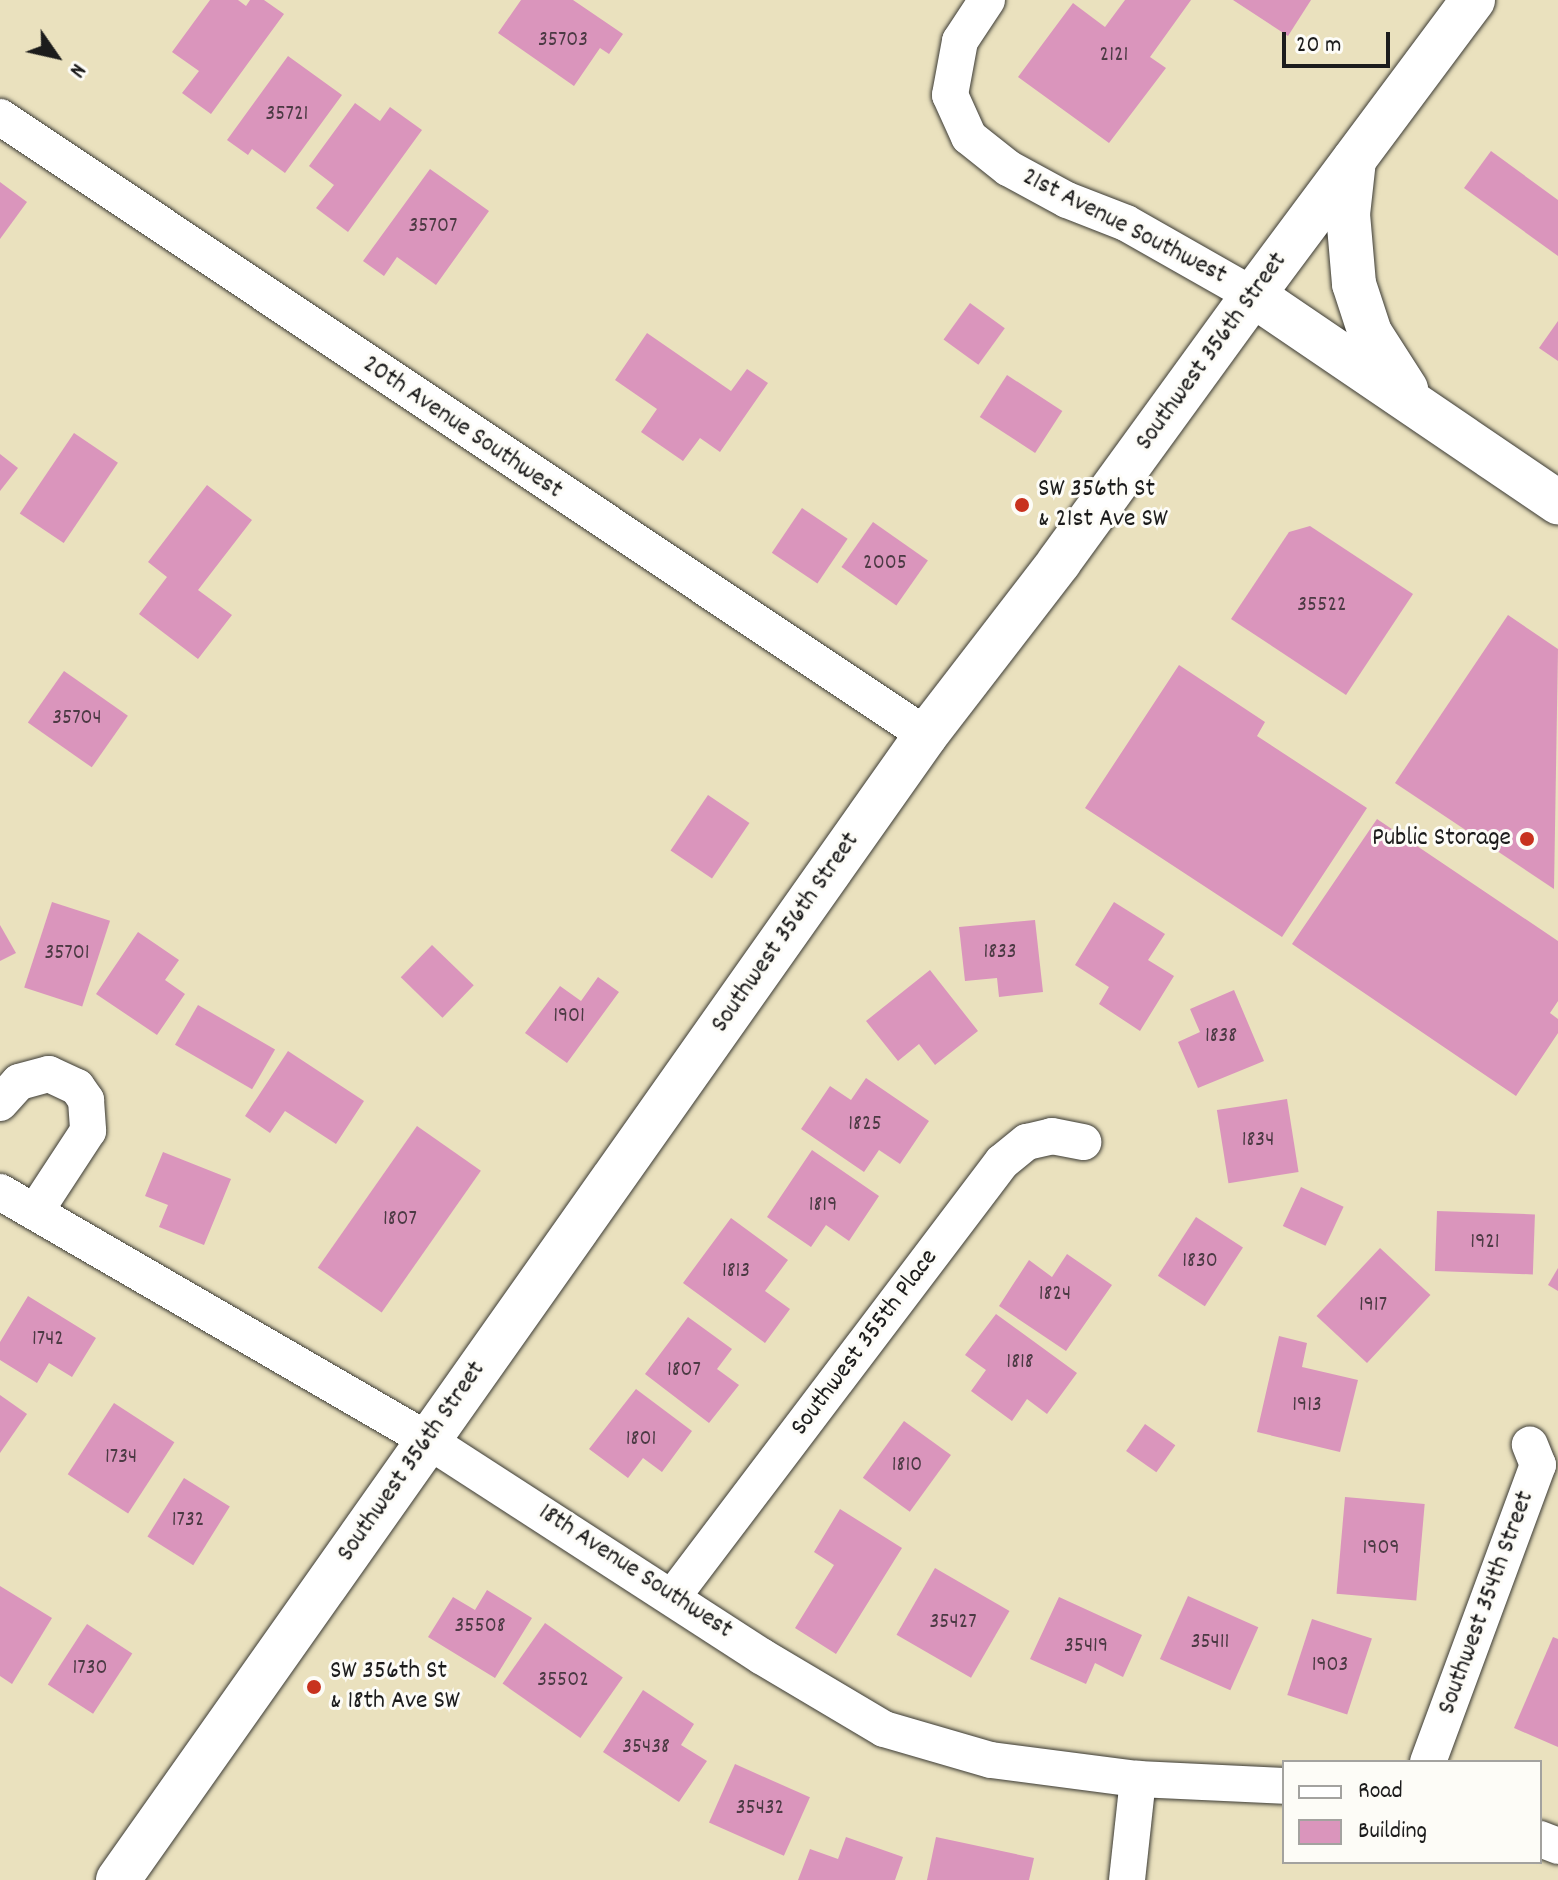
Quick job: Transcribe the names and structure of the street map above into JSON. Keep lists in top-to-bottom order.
{
  "streets": {
    "main road": ["21st Avenue Southwest", "Southwest 356th Street"],
    "street": [
      "20th Avenue Southwest",
      "Southwest 355th Place",
      "18th Avenue Southwest",
      "Southwest 354th Street"
    ]
  },
  "crossings": [
    ["21st Avenue Southwest", "Southwest 356th Street"],
    ["Southwest 356th Street", "20th Avenue Southwest"],
    ["Southwest 356th Street", "18th Avenue Southwest"],
    ["Southwest 355th Place", "18th Avenue Southwest"]
  ],
  "places": ["SW 356th St & 21st Ave SW", "Public Storage", "SW 356th St & 18th Ave SW"],
  "house_numbers": [
    "35703",
    "2121",
    "35721",
    "35707",
    "2005",
    "35522",
    "35704",
    "1833",
    "35701",
    "1901",
    "1838",
    "1825",
    "1834",
    "1819",
    "1807",
    "1921",
    "1830",
    "1813",
    "1824",
    "1917",
    "1742",
    "1818",
    "1807",
    "1913",
    "1801",
    "1734",
    "1810",
    "1732",
    "1909",
    "35427",
    "35508",
    "35411",
    "35419",
    "1903",
    "1730",
    "35502",
    "35438",
    "35432"
  ],
  "legend": ["Road", "Building"],
  "scale_bar": "20 m",
  "north": "bottom right"
}
